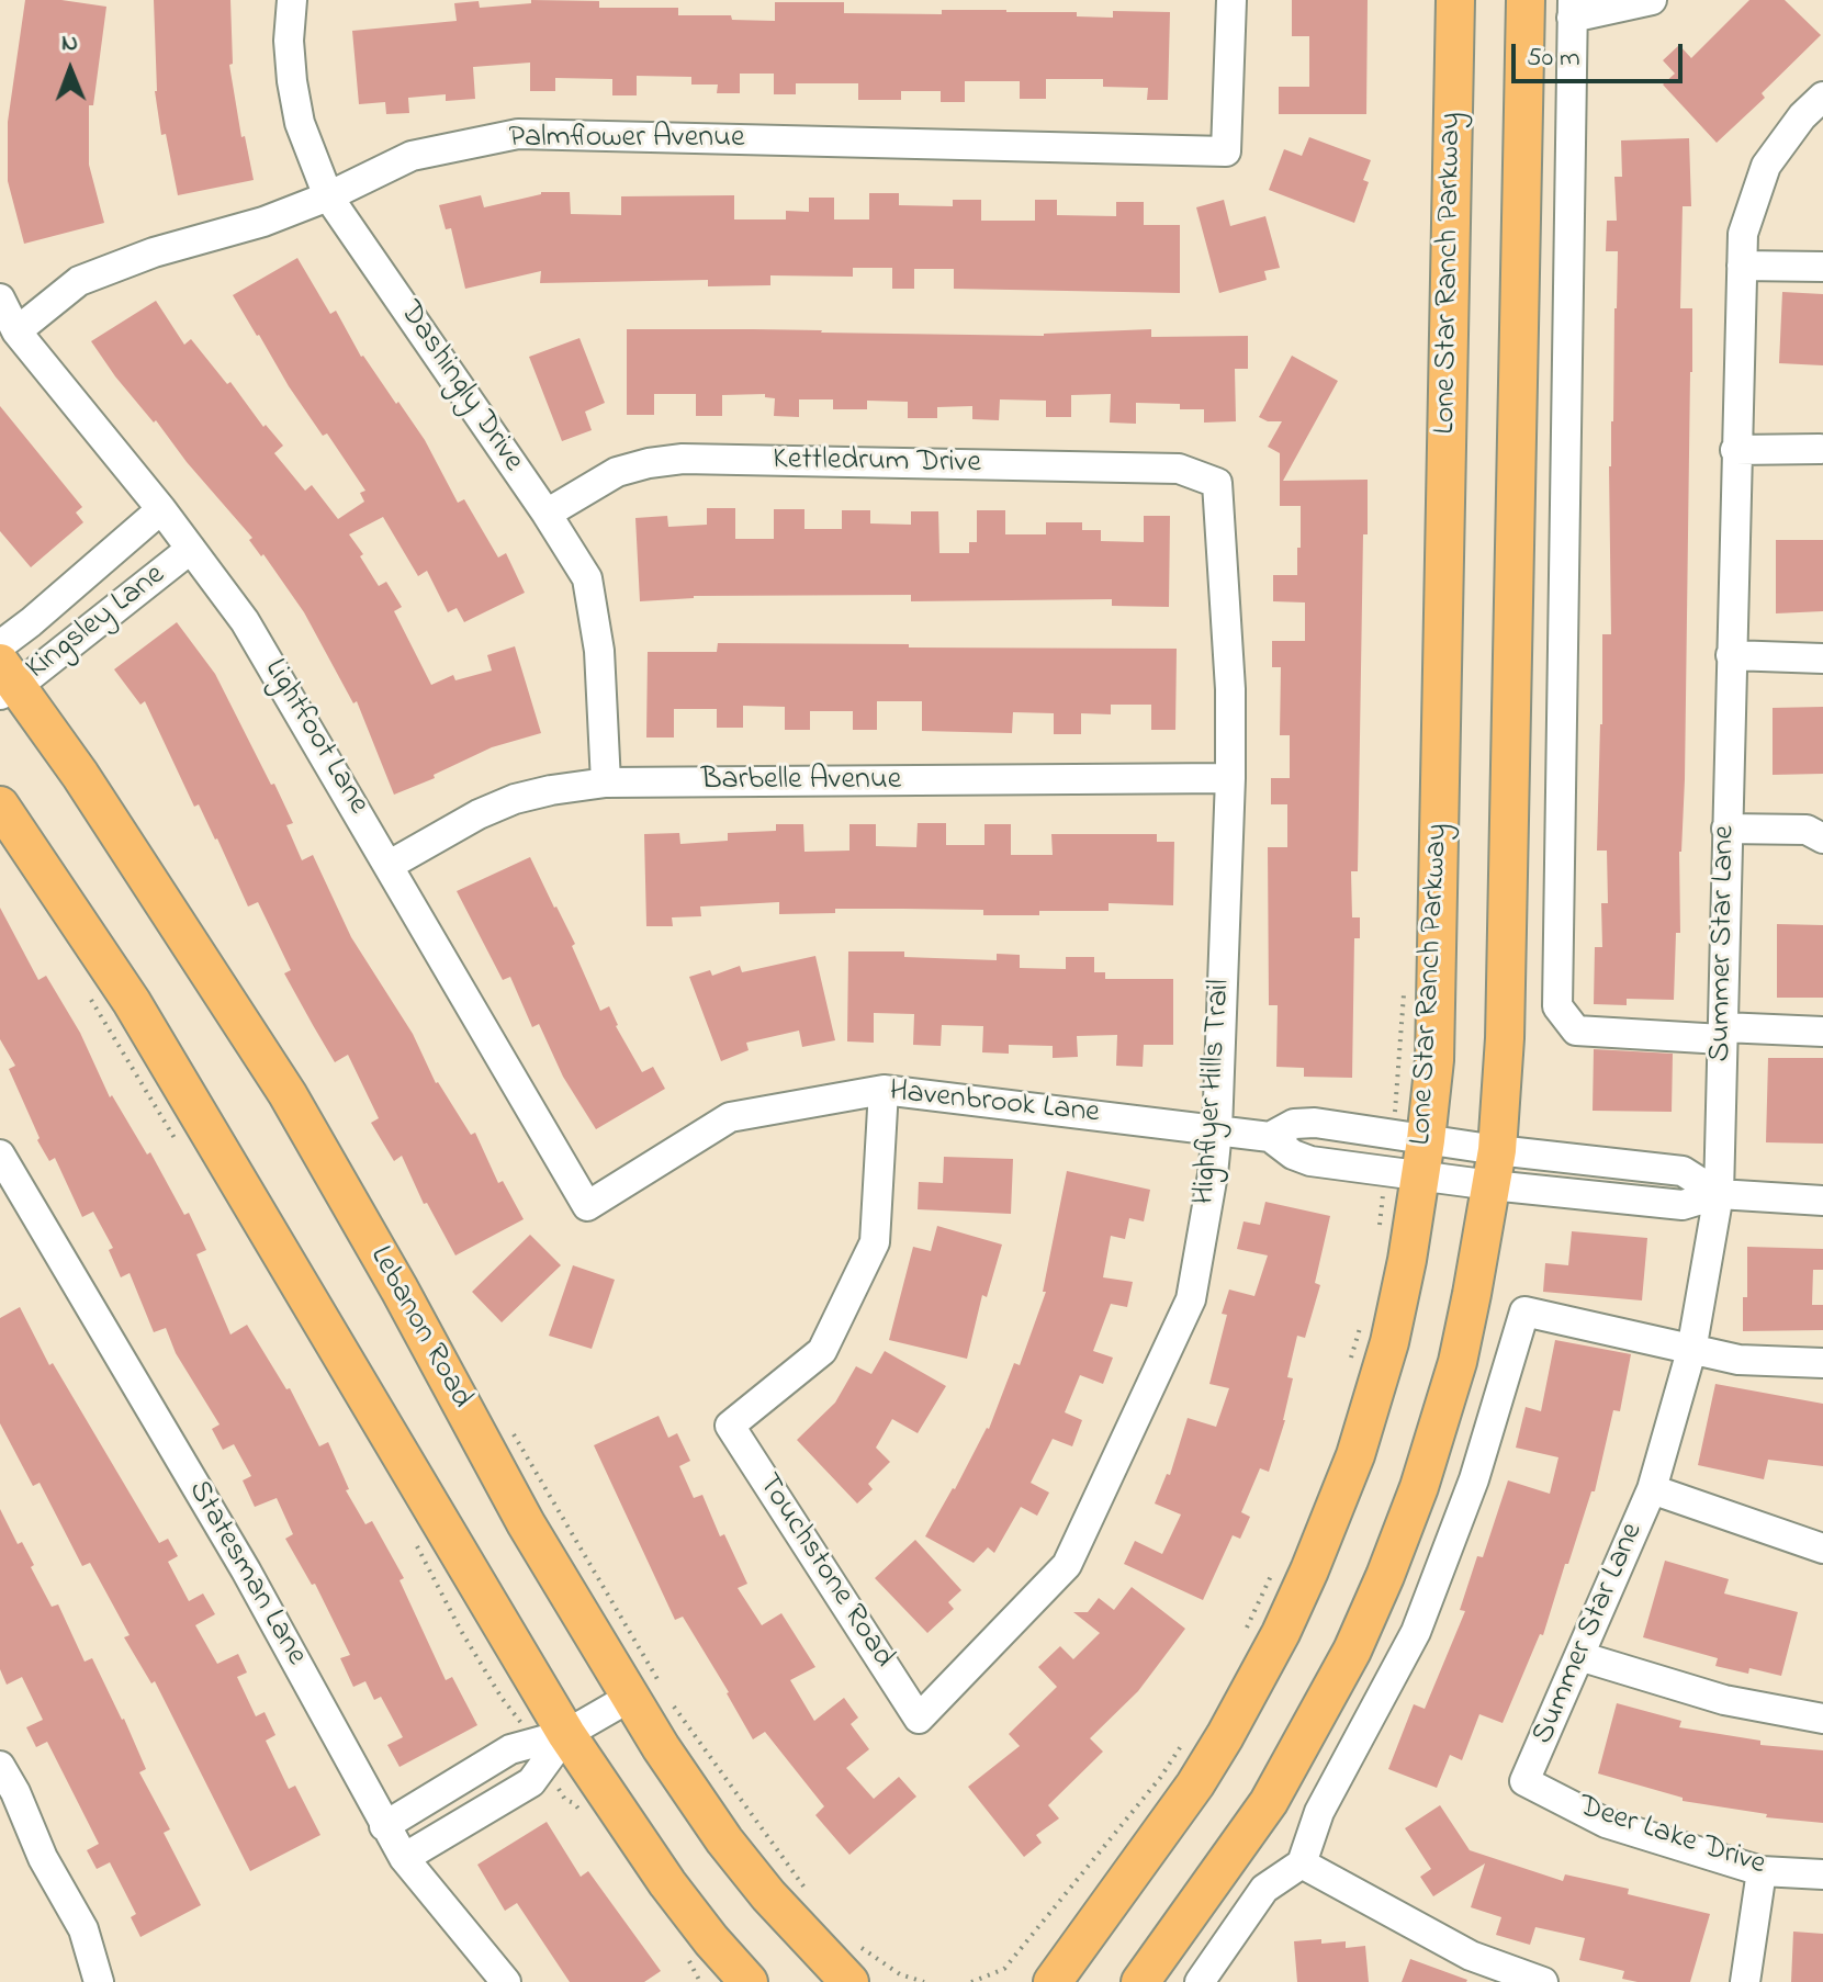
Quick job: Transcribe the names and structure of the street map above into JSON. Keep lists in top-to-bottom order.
{
  "streets": {
    "main road": ["Lone Star Ranch Parkway", "Lebanon Road"],
    "street": [
      "Palmflower Avenue",
      "Dashingly Drive",
      "Kettledrum Drive",
      "Kingsley Lane",
      "Lightfoot Lane",
      "Barbelle Avenue",
      "Summer Star Lane",
      "Highflyer Hills Trail",
      "Havenbrook Lane",
      "Touchstone Road",
      "Statesman Lane",
      "Deer Lake Drive"
    ]
  },
  "crossings": [
    ["Palmflower Avenue", "Dashingly Drive"],
    ["Palmflower Avenue", "Lightfoot Lane"],
    ["Lone Star Ranch Parkway", "Havenbrook Lane"],
    ["Dashingly Drive", "Kettledrum Drive"],
    ["Dashingly Drive", "Barbelle Avenue"],
    ["Kettledrum Drive", "Highflyer Hills Trail"],
    ["Kingsley Lane", "Lightfoot Lane"],
    ["Kingsley Lane", "Lebanon Road"],
    ["Lightfoot Lane", "Barbelle Avenue"],
    ["Lightfoot Lane", "Havenbrook Lane"],
    ["Barbelle Avenue", "Highflyer Hills Trail"],
    ["Summer Star Lane", "Havenbrook Lane"],
    ["Summer Star Lane", "Deer Lake Drive"],
    ["Highflyer Hills Trail", "Havenbrook Lane"],
    ["Highflyer Hills Trail", "Touchstone Road"],
    ["Havenbrook Lane", "Touchstone Road"]
  ],
  "scale_bar": "50 m",
  "north": "top"
}
